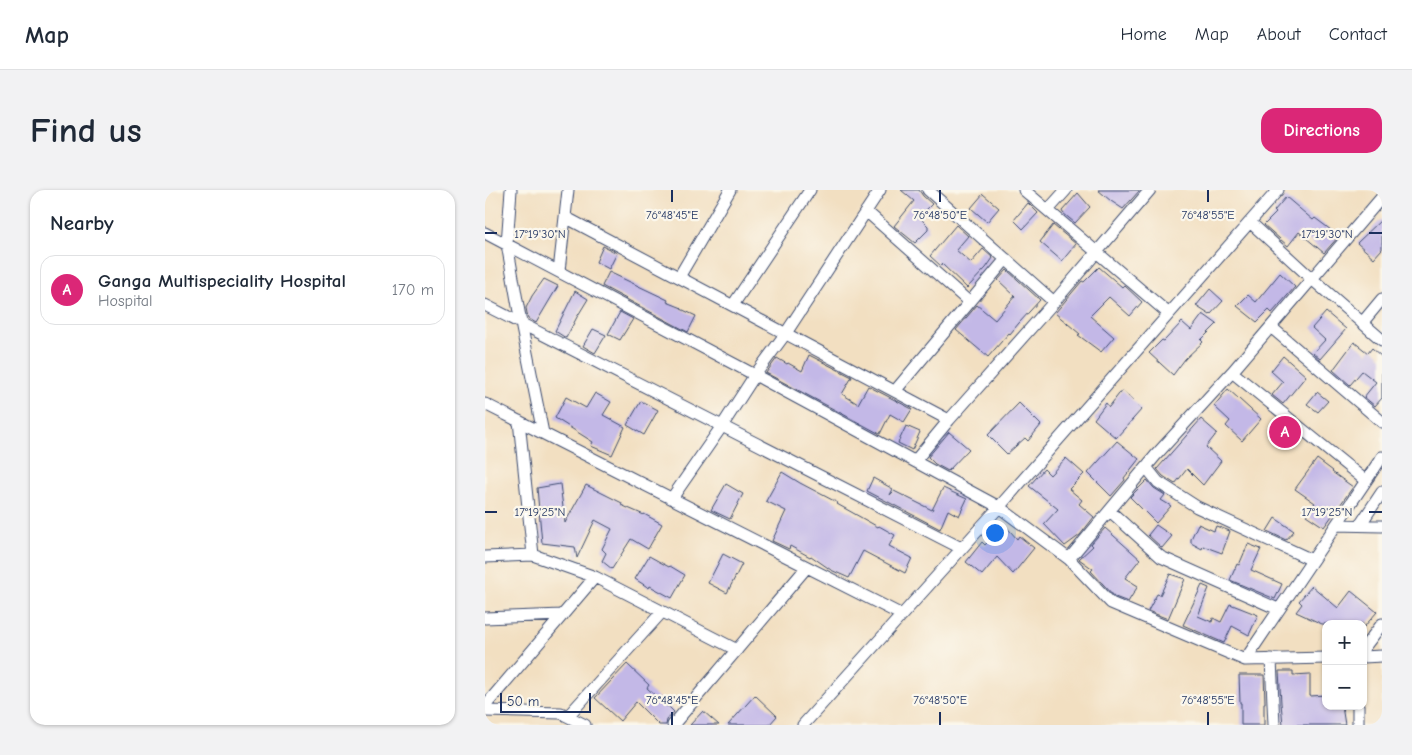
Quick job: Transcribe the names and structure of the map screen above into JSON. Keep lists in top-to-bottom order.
{
  "scale_bar": "50 m",
  "page": {
    "header": "Map",
    "nav": [
      "Home",
      "Map",
      "About",
      "Contact"
    ],
    "buttons": "Directions",
    "title": "Find us",
    "heading": "Nearby",
    "list": [
      {
        "mark": "A",
        "name": "Ganga Multispeciality Hospital",
        "note": "Hospital",
        "value": "170 m"
      }
    ],
    "pins": "A",
    "map_buttons": ["+", "−"],
    "scale": "50 m"
  },
  "coordinates": [
    "76°48'45\"E",
    "76°48'50\"E",
    "76°48'55\"E",
    "17°19'30\"N",
    "17°19'25\"N"
  ]
}
